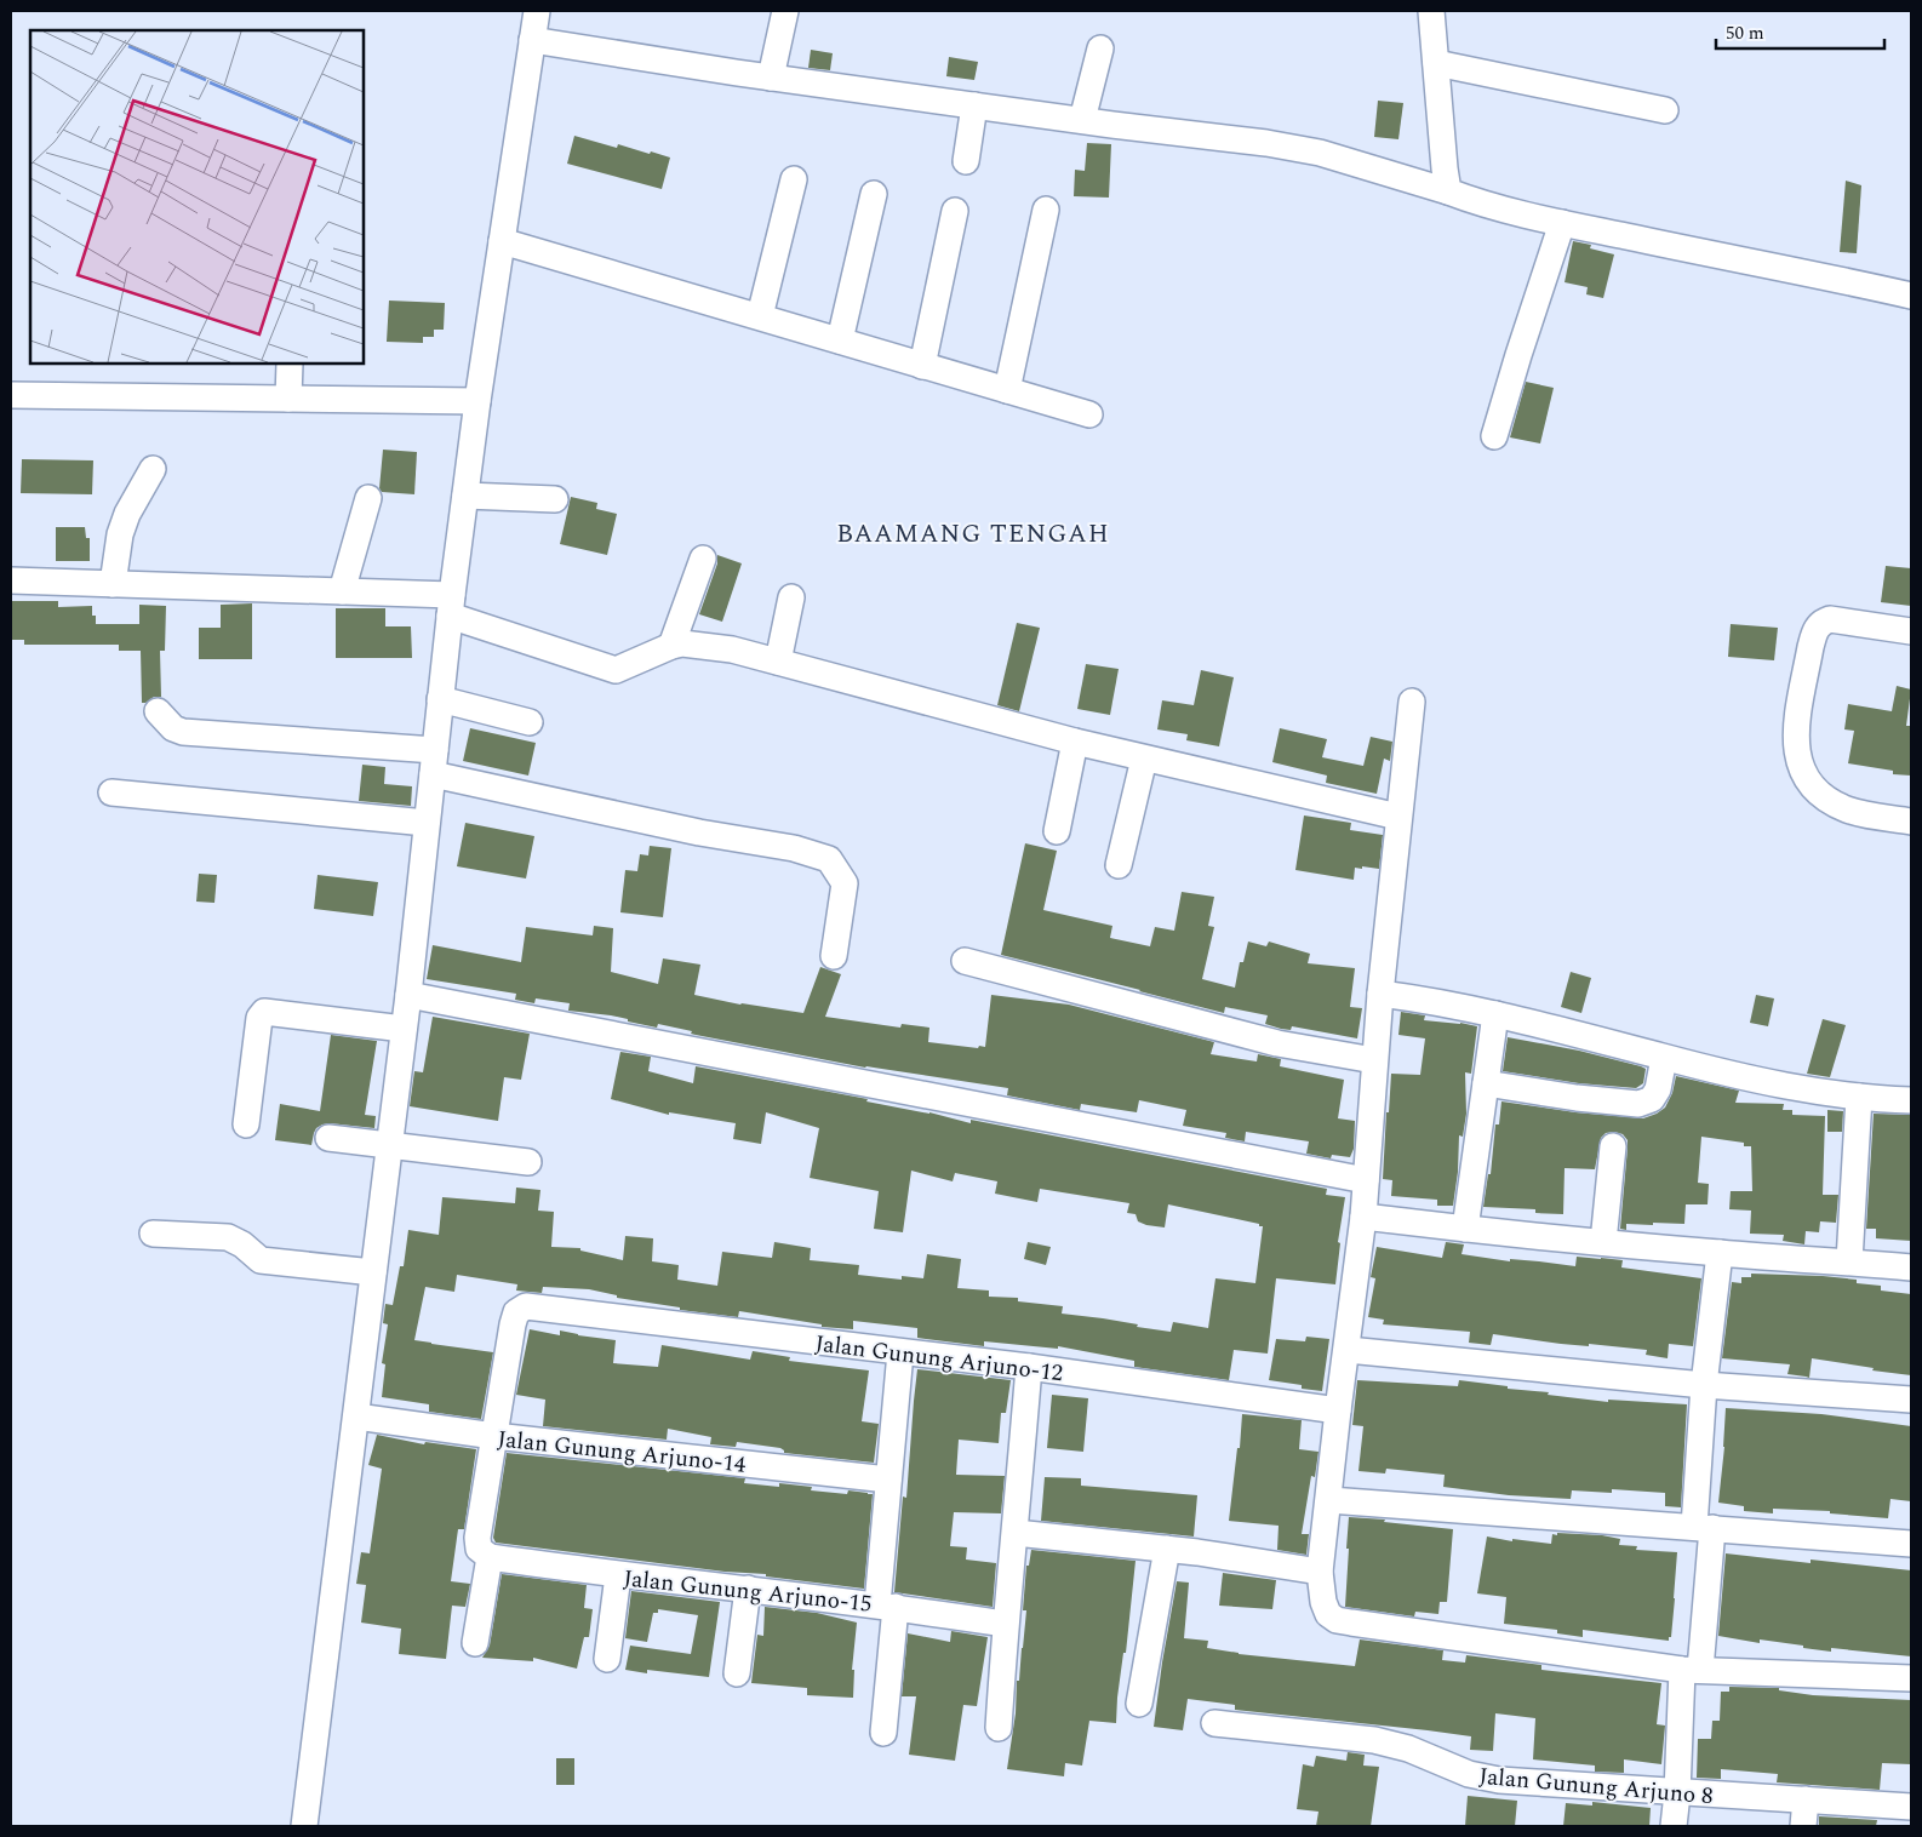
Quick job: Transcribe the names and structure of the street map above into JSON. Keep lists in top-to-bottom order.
{
  "streets": {
    "street": [
      "Jalan Gunung Arjuno-12",
      "Jalan Gunung Arjuno-14",
      "Jalan Gunung Arjuno-15",
      "Jalan Gunung Arjuno 8"
    ]
  },
  "crossings": [
    ["Jalan Gunung Arjuno-12", "Jalan Gunung Arjuno-14"]
  ],
  "districts": ["BAAMANG TENGAH"],
  "scale_bar": "50 m"
}
